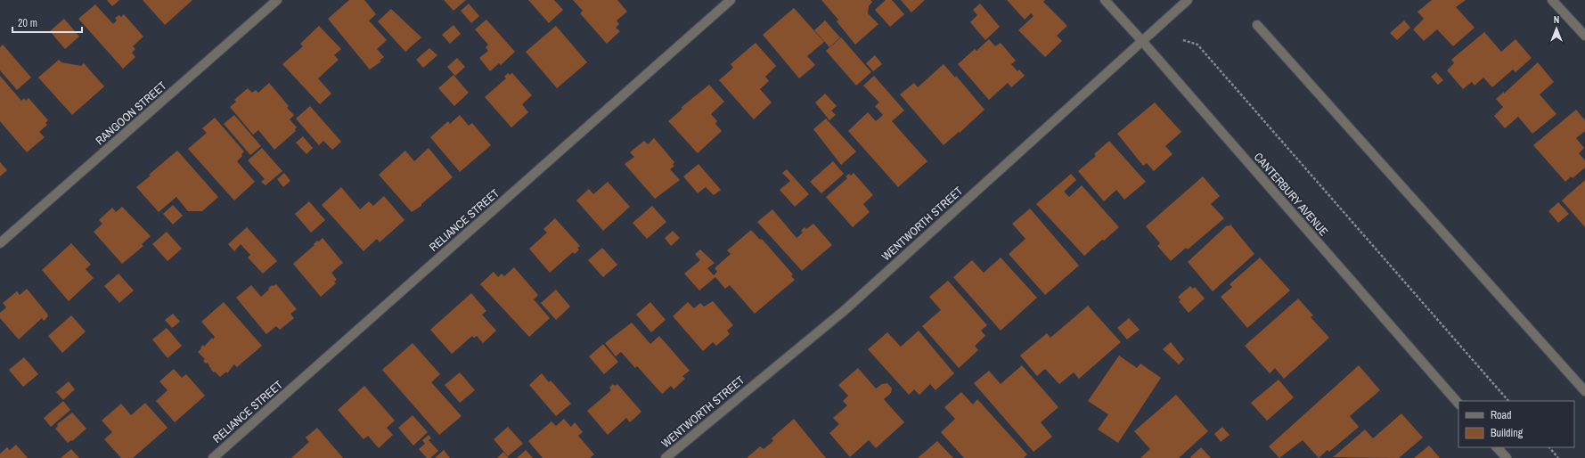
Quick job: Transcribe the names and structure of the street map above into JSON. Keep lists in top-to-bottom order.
{
  "streets": {
    "street": [
      "RANGOON STREET",
      "CANTERBURY AVENUE",
      "RELIANCE STREET",
      "WENTWORTH STREET"
    ]
  },
  "crossings": [
    ["CANTERBURY AVENUE", "WENTWORTH STREET"]
  ],
  "legend": ["Road", "Building"],
  "scale_bar": "20 m",
  "north": "top"
}
